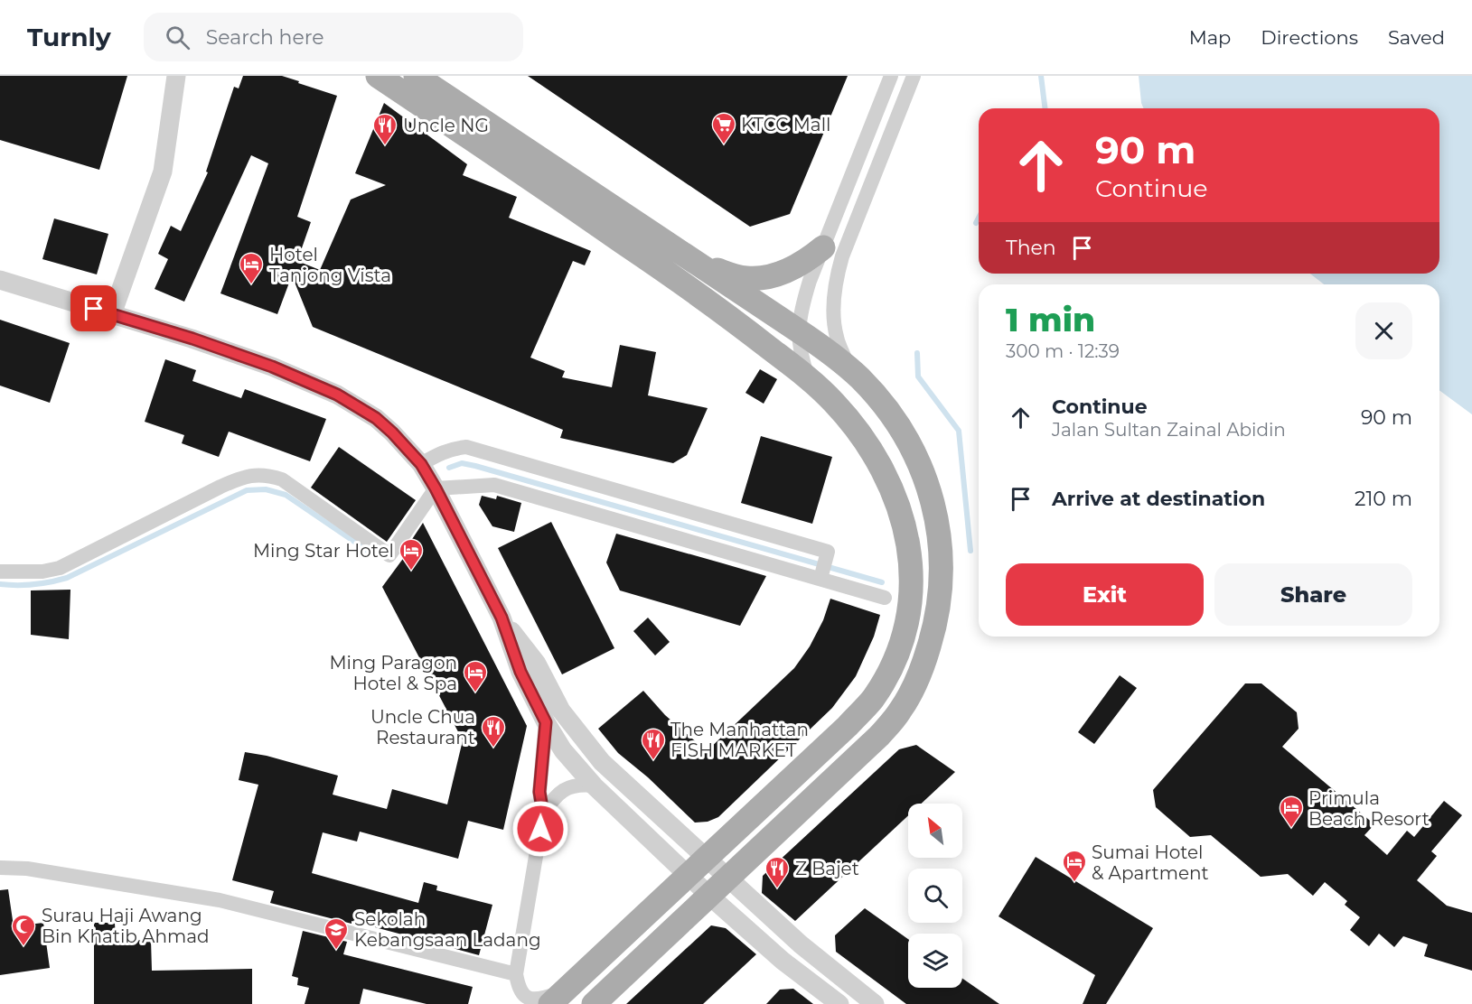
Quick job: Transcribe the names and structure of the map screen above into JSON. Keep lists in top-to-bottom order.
{
  "places": {
    "supermarket": ["KTCC Mall"],
    "restaurant": [
      "Uncle NG",
      "Uncle Chua Restaurant",
      "The Manhattan FISH MARKET",
      "Z Bajet"
    ],
    "hotel": [
      "Hotel Tanjong Vista",
      "Ming Star Hotel",
      "Ming Paragon Hotel & Spa",
      "Primula Beach Resort",
      "Sumai Hotel & Apartment"
    ],
    "mosque": ["Surau Haji Awang Bin Khatib Ahmad"],
    "school or university": ["Sekolah Kebangsaan Ladang"]
  },
  "north": "top left",
  "page": {
    "header": "Turnly",
    "search": "Search here",
    "nav": ["Map", "Directions", "Saved"],
    "turn": ["90 m", "Continue"],
    "then": "Then",
    "heading": ["1 min", "300 m · 12:39"],
    "list": [
      {
        "name": "Continue",
        "note": "Jalan Sultan Zainal Abidin",
        "value": "90 m"
      },
      {
        "name": "Arrive at destination",
        "value": "210 m"
      }
    ],
    "buttons": ["Exit", "Share"]
  }
}
